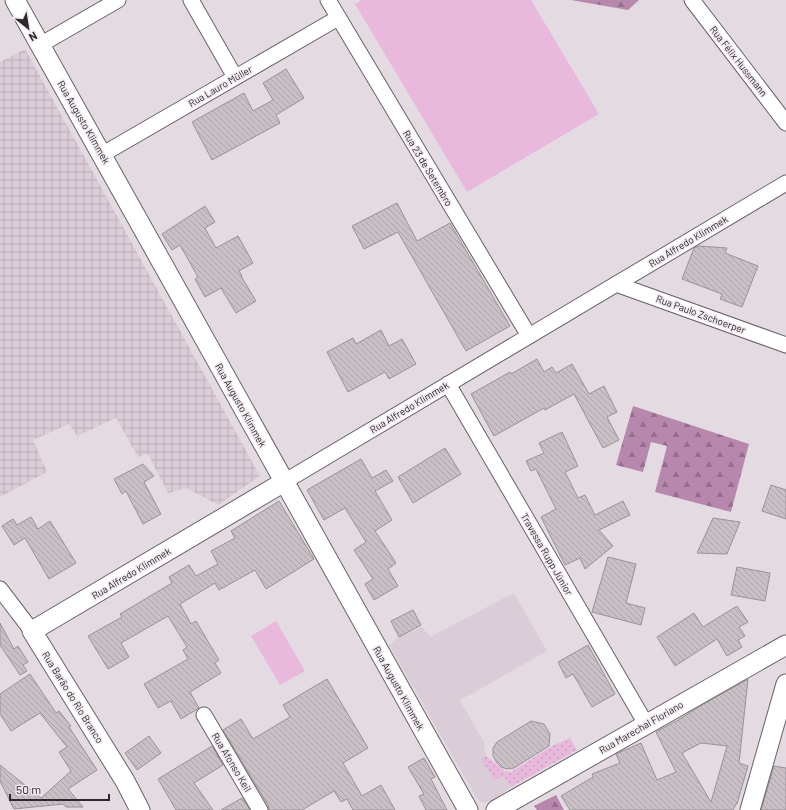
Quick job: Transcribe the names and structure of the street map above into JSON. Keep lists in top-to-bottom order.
{
  "streets": {
    "street": [
      "Rua Félix Hussmann",
      "Rua Lauro Müller",
      "Rua Augusto Klimmek",
      "Rua 23 de Setembro",
      "Rua Alfredo Klimmek",
      "Rua Paulo Zschoerper",
      "Travessa Rupp Júnior",
      "Rua Barão do Rio Branco",
      "Rua Marechal Floriano",
      "Rua Afonso Keil"
    ]
  },
  "crossings": [
    ["Rua Lauro Müller", "Rua Augusto Klimmek"],
    ["Rua Lauro Müller", "Rua 23 de Setembro"],
    ["Rua Augusto Klimmek", "Rua Alfredo Klimmek"],
    ["Rua 23 de Setembro", "Rua Alfredo Klimmek"],
    ["Rua Alfredo Klimmek", "Rua Paulo Zschoerper"],
    ["Rua Alfredo Klimmek", "Travessa Rupp Júnior"],
    ["Rua Alfredo Klimmek", "Rua Barão do Rio Branco"],
    ["Travessa Rupp Júnior", "Rua Marechal Floriano"]
  ],
  "scale_bar": "50 m",
  "north": "bottom right"
}
